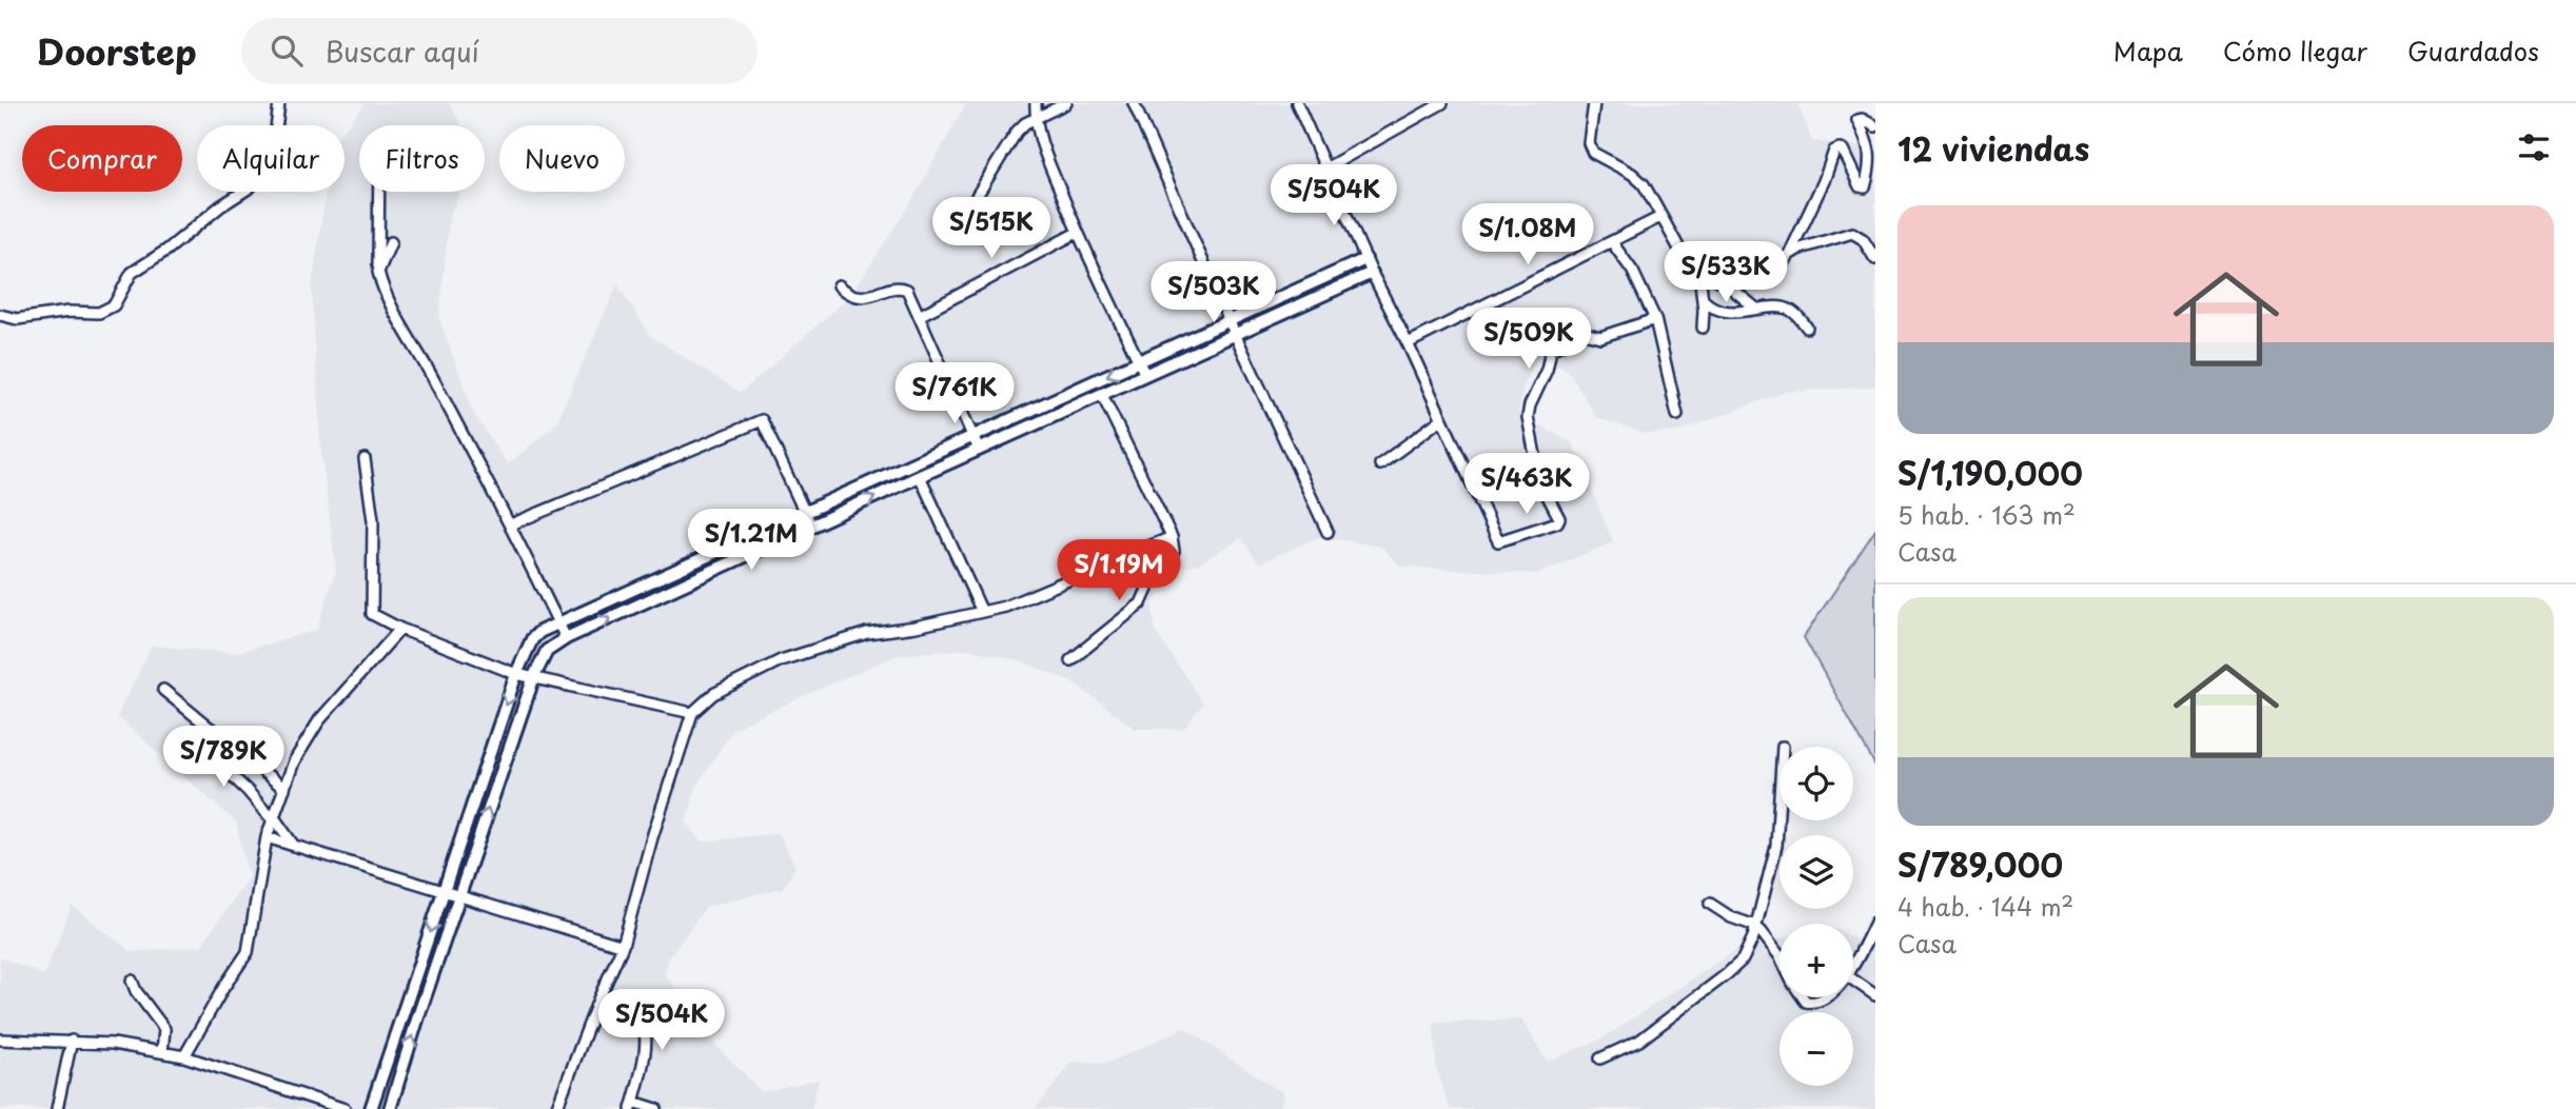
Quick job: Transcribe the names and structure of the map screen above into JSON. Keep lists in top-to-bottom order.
{
  "page": {
    "header": "Doorstep",
    "search": "Buscar aquí",
    "nav": ["Mapa", "Cómo llegar", "Guardados"],
    "heading": "12 viviendas",
    "chip": [
      "Comprar",
      "Alquilar",
      "Filtros",
      "Nuevo"
    ],
    "price": [
      "S/504K",
      "S/515K",
      "S/1.08M",
      "S/533K",
      "S/503K",
      "S/509K",
      "S/761K",
      "S/463K",
      "S/1.21M",
      "S/1.19M",
      "S/789K",
      "S/504K"
    ],
    "list": [
      {
        "name": "S/1,190,000",
        "note": "5 hab. · 163 m² · Casa"
      },
      {
        "name": "S/789,000",
        "note": "4 hab. · 144 m² · Casa"
      }
    ],
    "map_buttons": ["+", "−"]
  }
}
